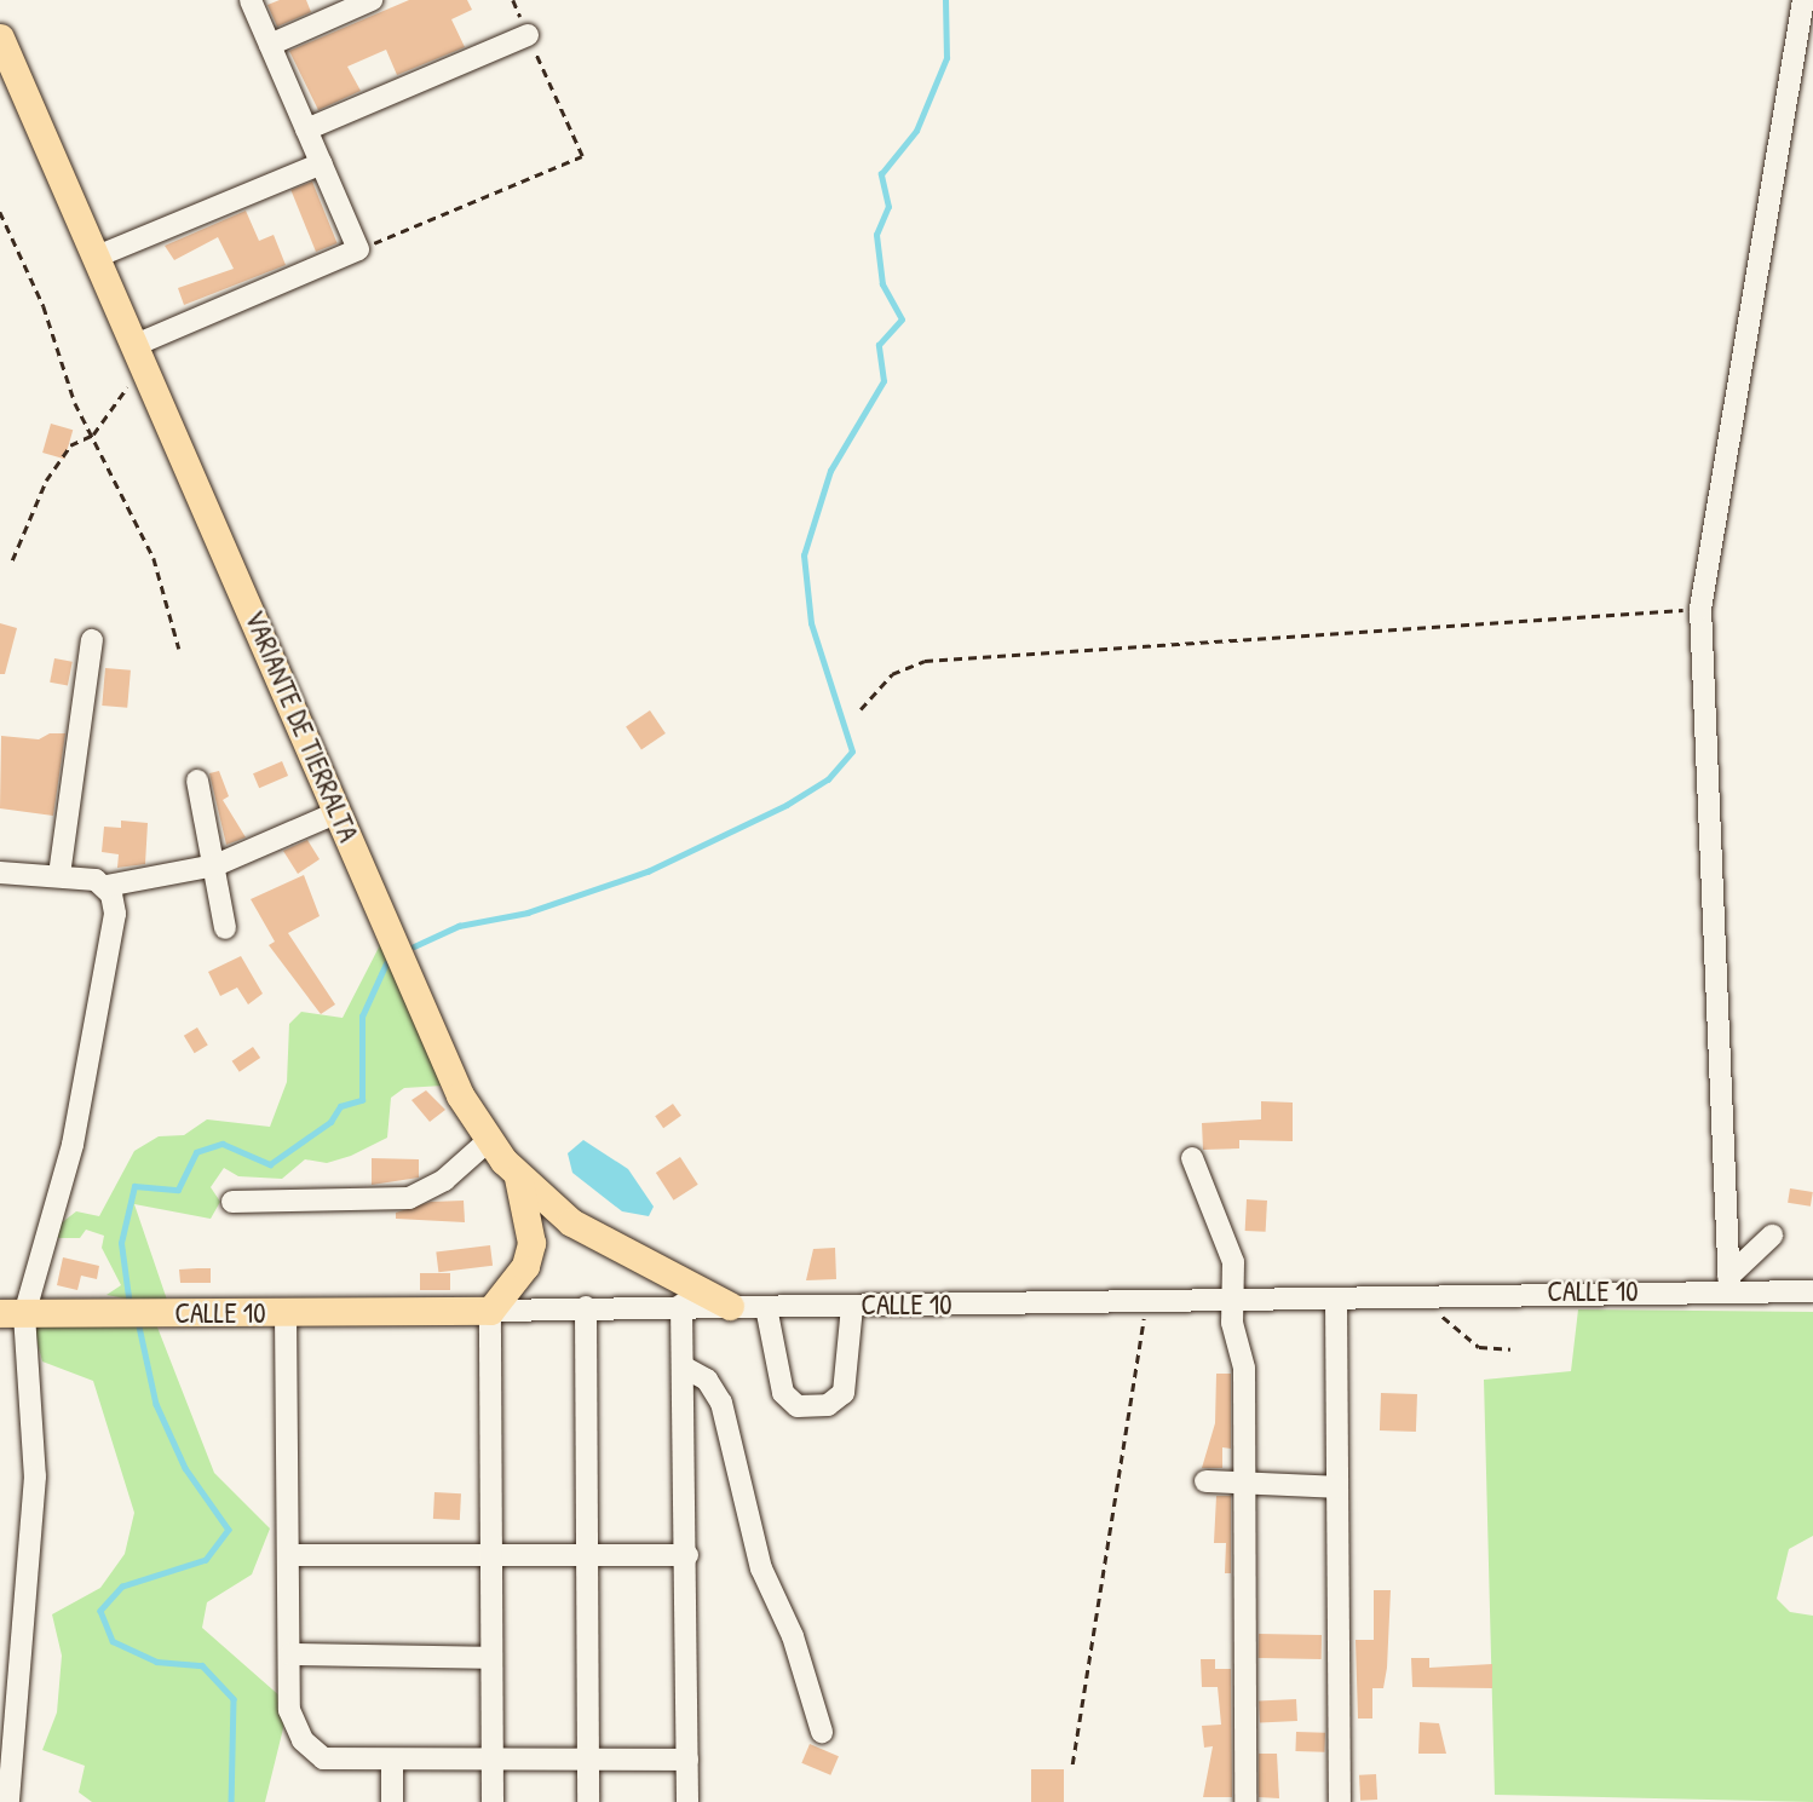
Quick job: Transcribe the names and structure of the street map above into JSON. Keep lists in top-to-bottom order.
{
  "streets": {
    "main road": ["VARIANTE DE TIERRALTA", "CALLE 10"]
  },
  "crossings": [
    ["VARIANTE DE TIERRALTA", "CALLE 10"]
  ]
}
